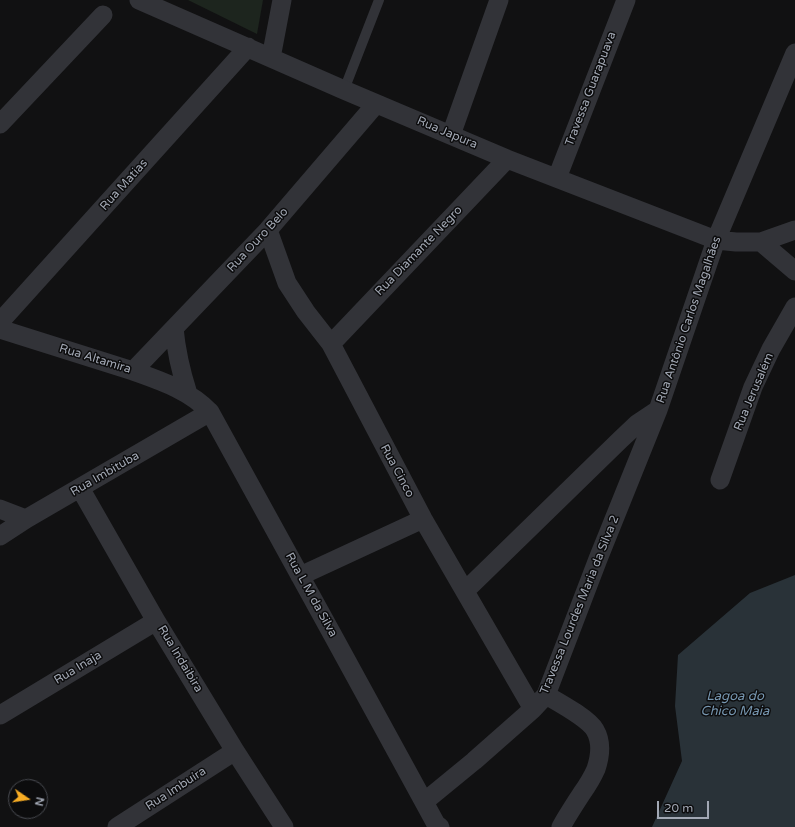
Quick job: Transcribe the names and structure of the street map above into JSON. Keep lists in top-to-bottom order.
{
  "streets": {
    "street": [
      "Travessa Guarapuava",
      "Rua Japura",
      "Rua Matias",
      "Rua Ouro Belo",
      "Rua Diamante Negro",
      "Rua Antônio Carlos Magalhães",
      "Rua Altamira",
      "Rua Jerusalém",
      "Rua Cinco",
      "Rua Imbituba",
      "Rua L M da Silva",
      "Travessa Lourdes Maria da Silva 2",
      "Rua Indaibira",
      "Rua Inaja",
      "Rua Imbuíra"
    ]
  },
  "crossings": [
    ["Travessa Guarapuava", "Rua Japura"],
    ["Rua Japura", "Rua Matias"],
    ["Rua Japura", "Rua Ouro Belo"],
    ["Rua Japura", "Rua Diamante Negro"],
    ["Rua Japura", "Rua Antônio Carlos Magalhães"],
    ["Rua Ouro Belo", "Rua Altamira"],
    ["Rua Ouro Belo", "Rua Cinco"],
    ["Rua Diamante Negro", "Rua Cinco"],
    ["Rua Antônio Carlos Magalhães", "Rua Cinco"],
    ["Rua Antônio Carlos Magalhães", "Travessa Lourdes Maria da Silva 2"],
    ["Rua Altamira", "Rua L M da Silva"],
    ["Rua Cinco", "Travessa Lourdes Maria da Silva 2"],
    ["Rua Imbituba", "Rua L M da Silva"],
    ["Rua Imbituba", "Rua Indaibira"],
    ["Rua L M da Silva", "Travessa Lourdes Maria da Silva 2"],
    ["Rua Indaibira", "Rua Inaja"],
    ["Rua Indaibira", "Rua Imbuíra"]
  ],
  "water": ["Lagoa do Chico Maia"],
  "scale_bar": "20 m",
  "north": "right"
}
